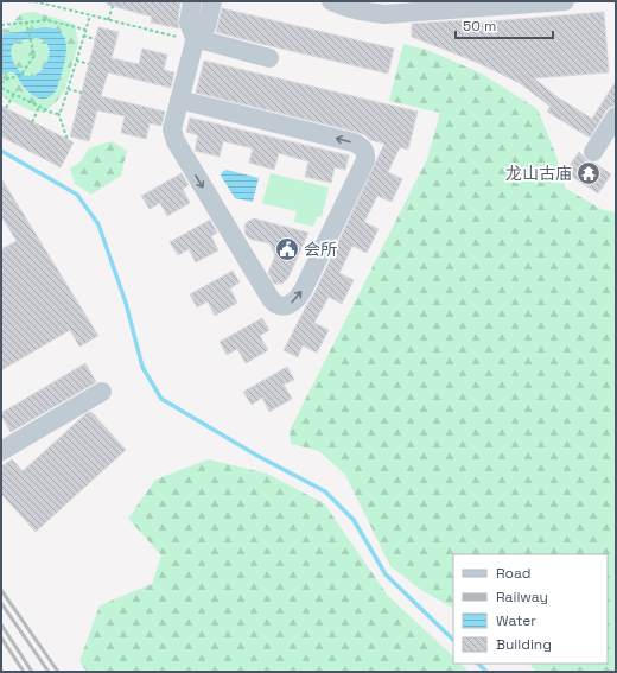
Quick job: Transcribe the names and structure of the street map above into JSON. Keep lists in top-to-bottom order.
{
  "places": {
    "temple": ["龙山古庙"],
    "public building": ["会所"]
  },
  "legend": [
    "Road",
    "Railway",
    "Water",
    "Building"
  ],
  "scale_bar": "50 m"
}
